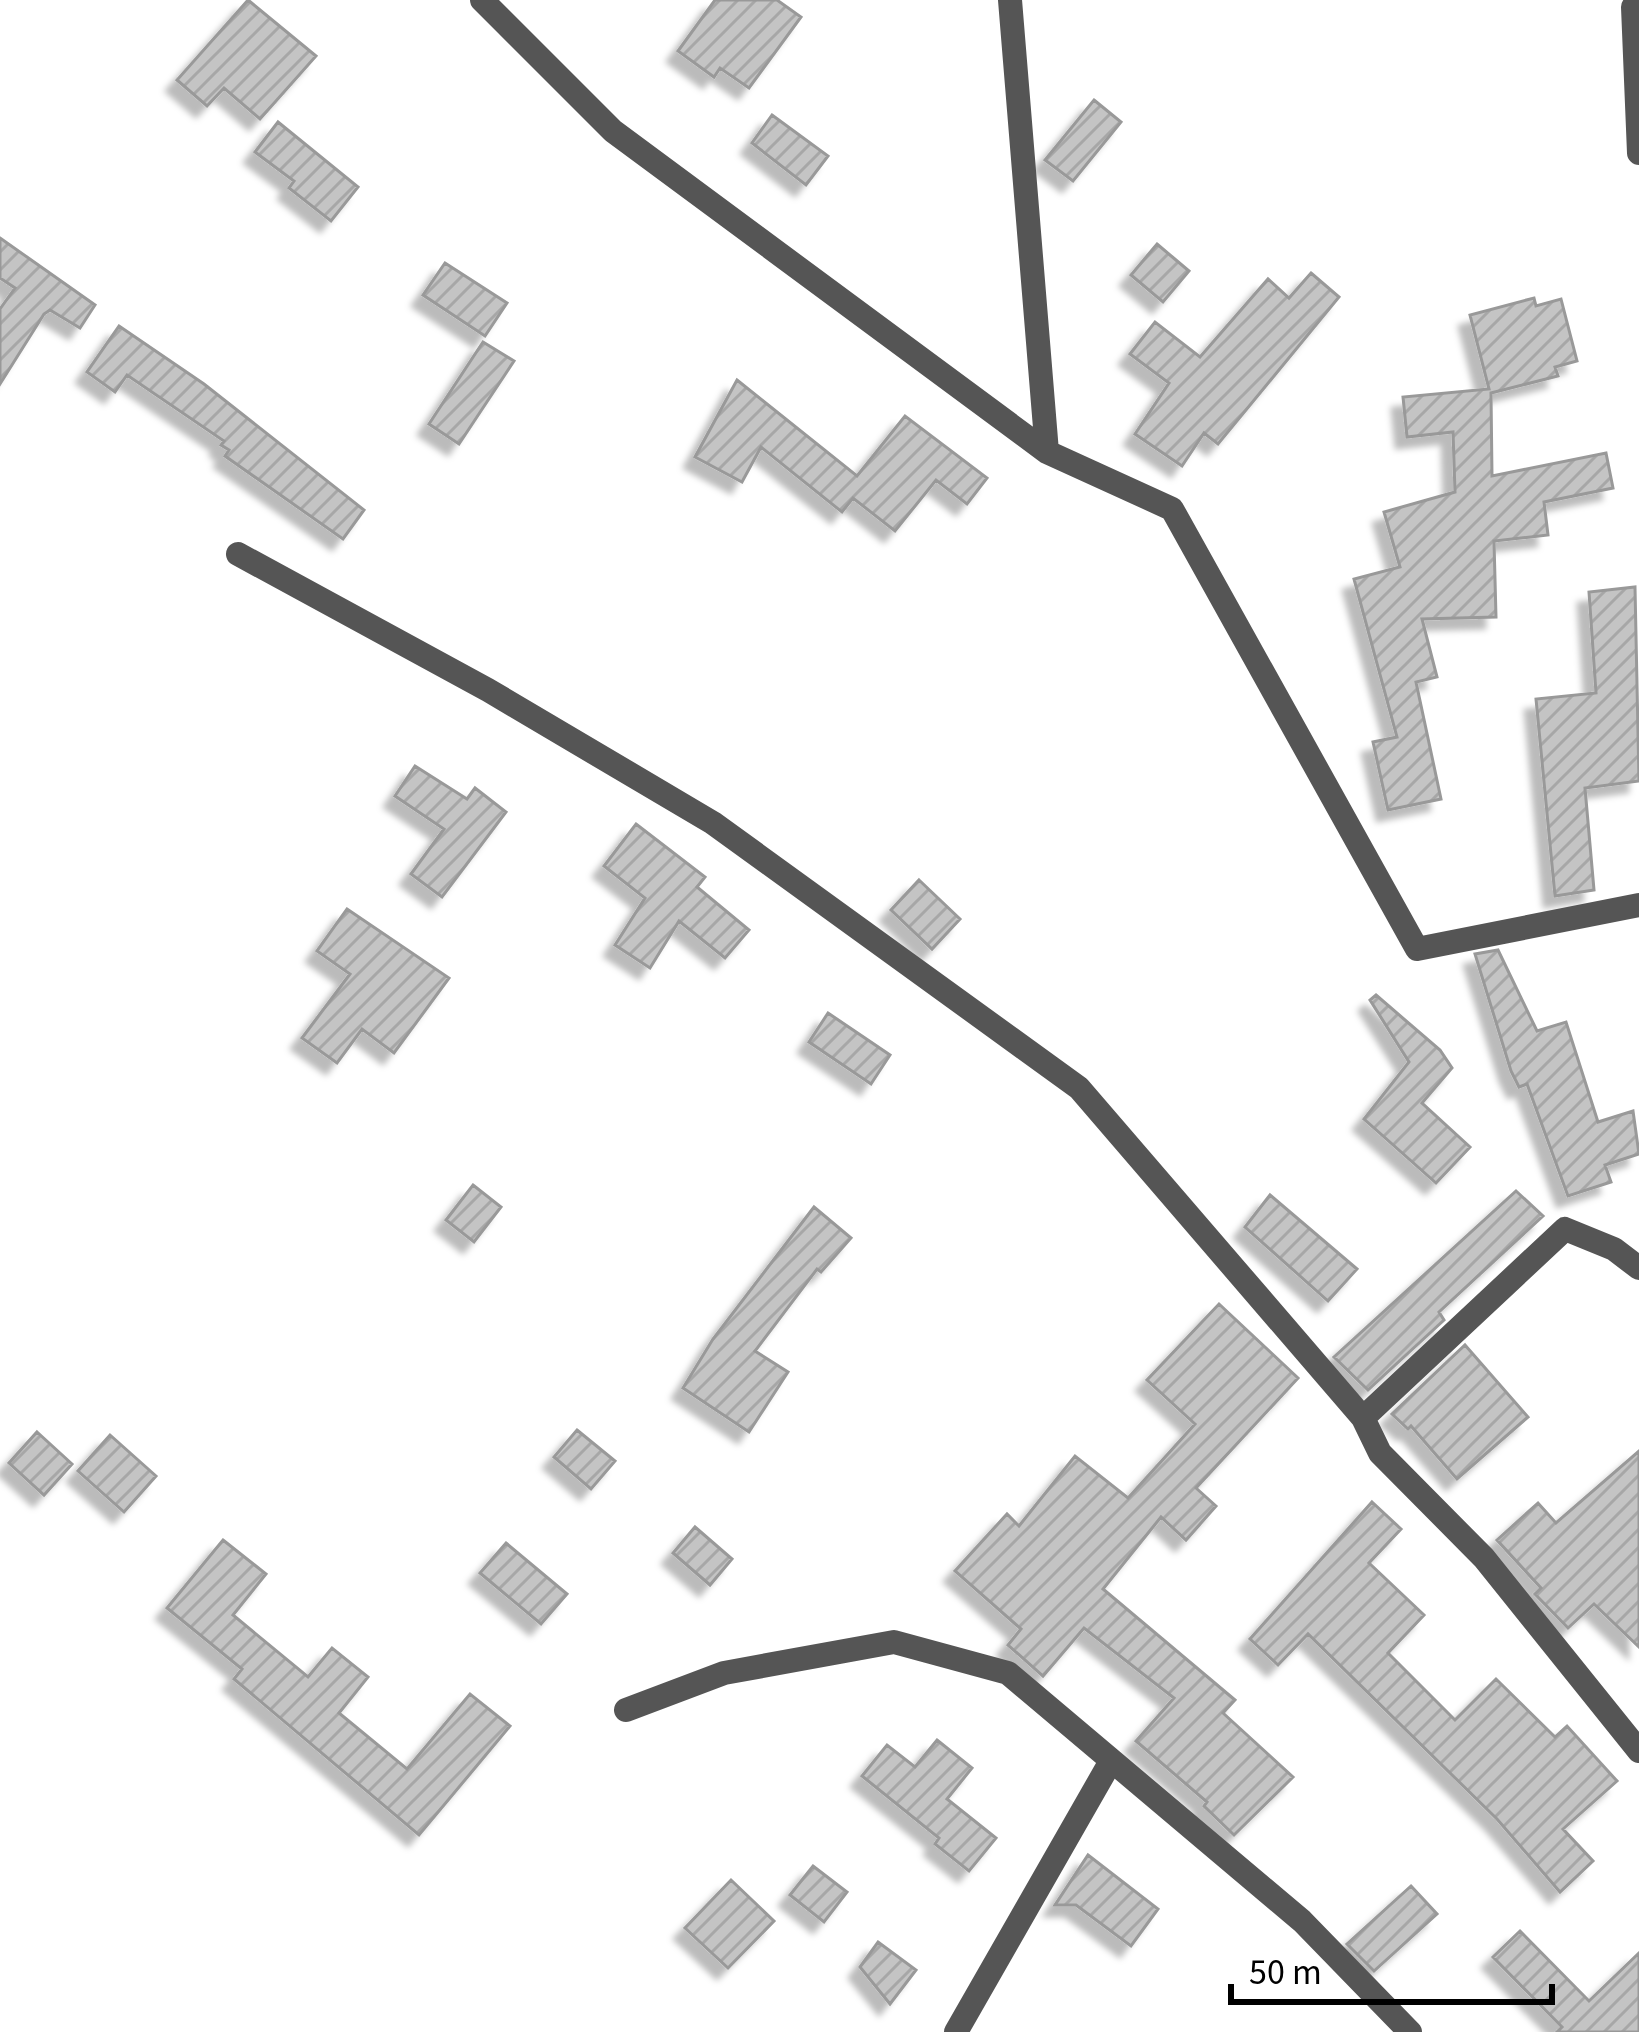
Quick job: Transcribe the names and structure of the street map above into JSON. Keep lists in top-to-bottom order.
{
  "scale_bar": "50 m"
}
